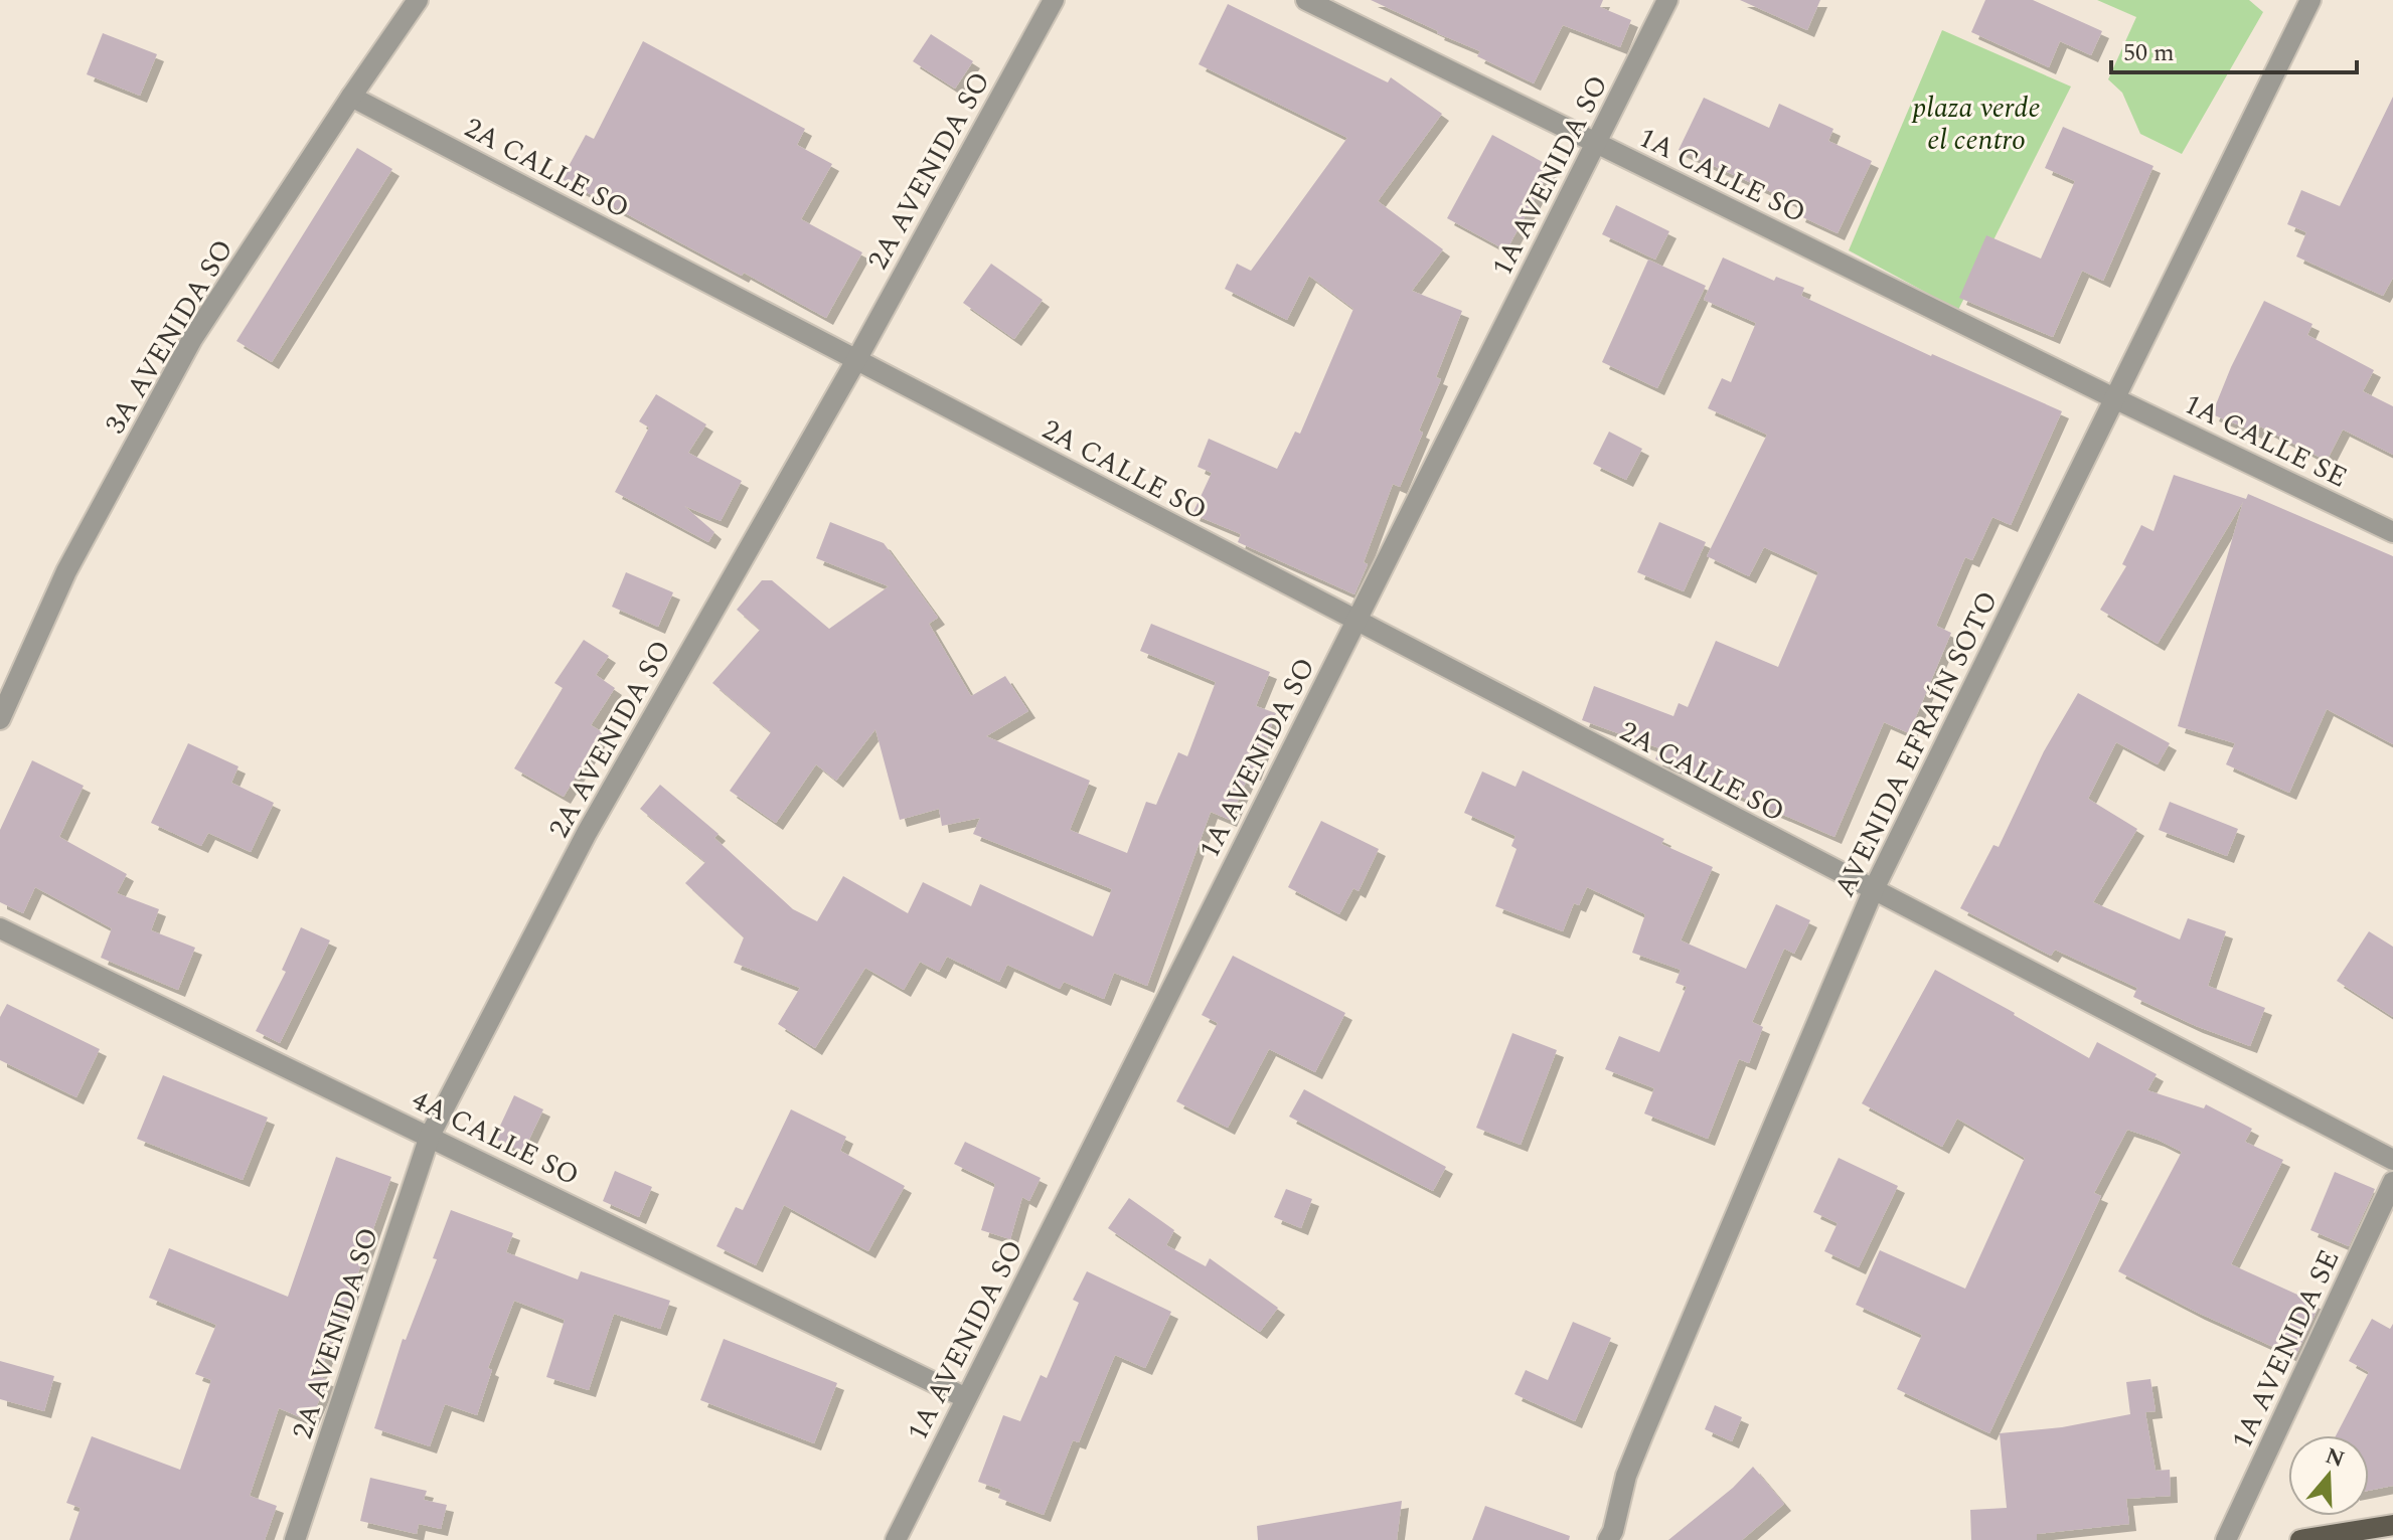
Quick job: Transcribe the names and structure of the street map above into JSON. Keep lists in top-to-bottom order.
{
  "streets": {
    "street": [
      "2A CALLE SO",
      "2A AVENIDA SO",
      "1A CALLE SO",
      "1A AVENIDA SO",
      "3A AVENIDA SO",
      "1A CALLE SE",
      "AVENIDA EFRAÍN SOTO",
      "4A CALLE SO",
      "1A AVENIDA SE"
    ]
  },
  "crossings": [
    ["2A CALLE SO", "2A AVENIDA SO"],
    ["2A CALLE SO", "1A AVENIDA SO"],
    ["2A CALLE SO", "3A AVENIDA SO"],
    ["2A CALLE SO", "AVENIDA EFRAÍN SOTO"],
    ["2A AVENIDA SO", "4A CALLE SO"],
    ["1A CALLE SO", "1A AVENIDA SO"],
    ["1A CALLE SO", "1A CALLE SE"],
    ["1A CALLE SO", "AVENIDA EFRAÍN SOTO"],
    ["1A AVENIDA SO", "4A CALLE SO"],
    ["1A CALLE SE", "AVENIDA EFRAÍN SOTO"]
  ],
  "parks": ["plaza verde el centro"],
  "scale_bar": "50 m",
  "north": "top"
}
